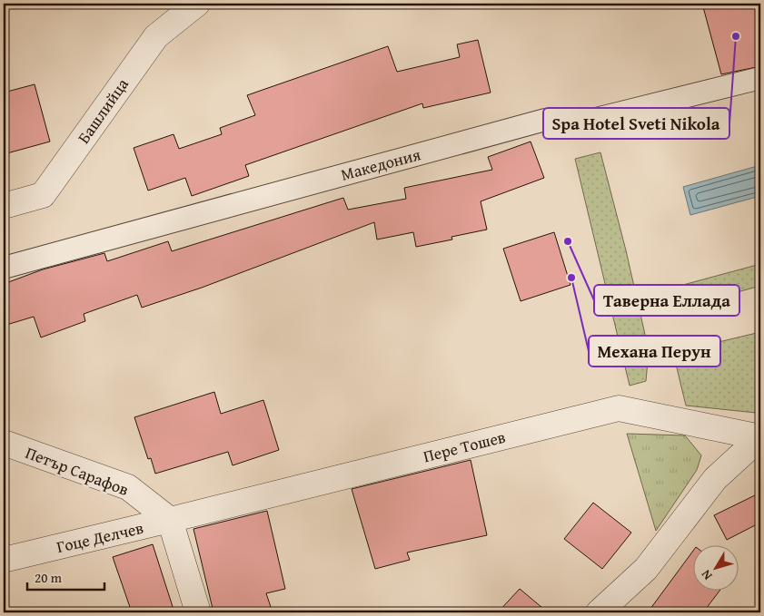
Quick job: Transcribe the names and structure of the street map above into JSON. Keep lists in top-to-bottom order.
{
  "streets": {
    "street": [
      "Башлийца",
      "Македония",
      "Пере Тошев",
      "Петър Сарафов",
      "Гоце Делчев"
    ]
  },
  "crossings": [
    ["Пере Тошев", "Петър Сарафов"],
    ["Пере Тошев", "Гоце Делчев"],
    ["Петър Сарафов", "Гоце Делчев"]
  ],
  "places": ["Spa Hotel Sveti Nikola", "Таверна Еллада", "Механа Перун"],
  "scale_bar": "20 m",
  "north": "bottom left"
}
